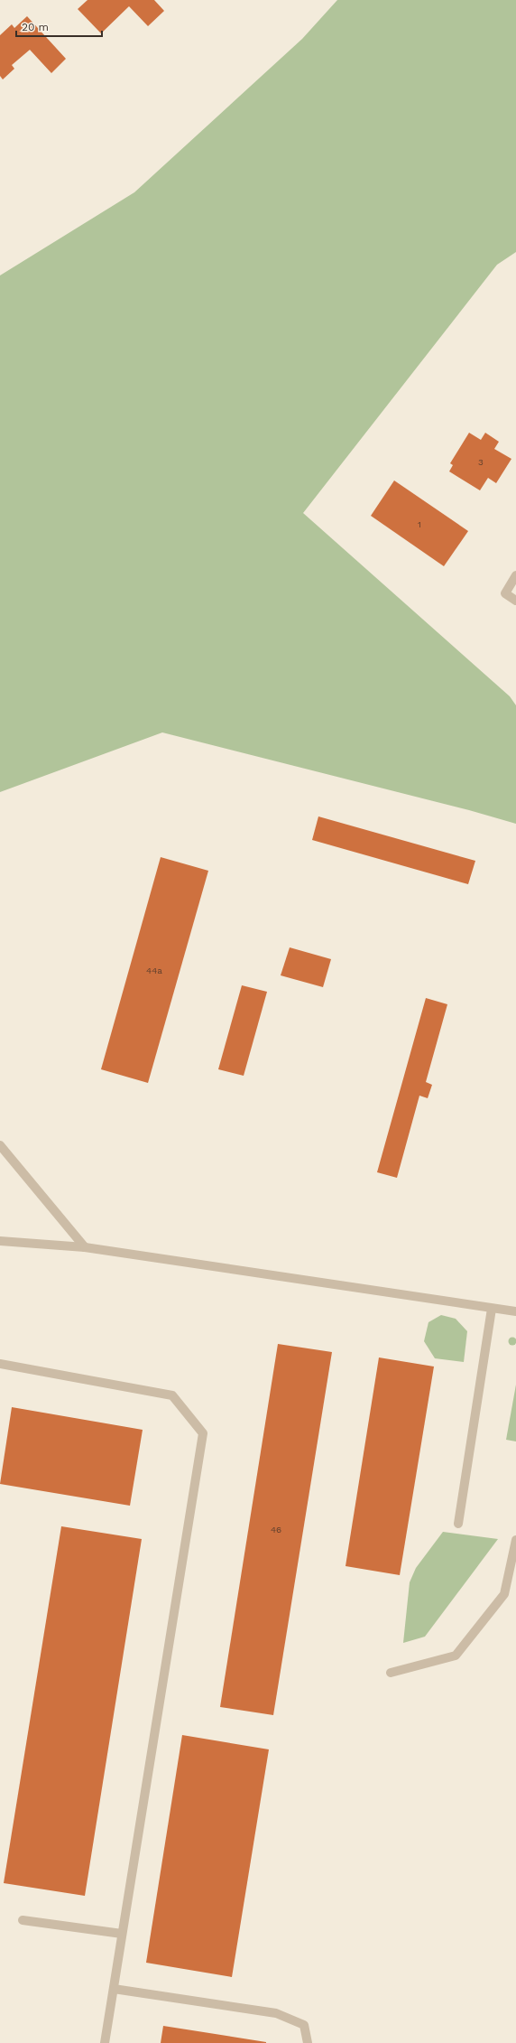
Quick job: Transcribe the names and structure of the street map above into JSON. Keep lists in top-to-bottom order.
{
  "house_numbers": [
    "3",
    "1",
    "44a",
    "46"
  ],
  "scale_bar": "20 m"
}
